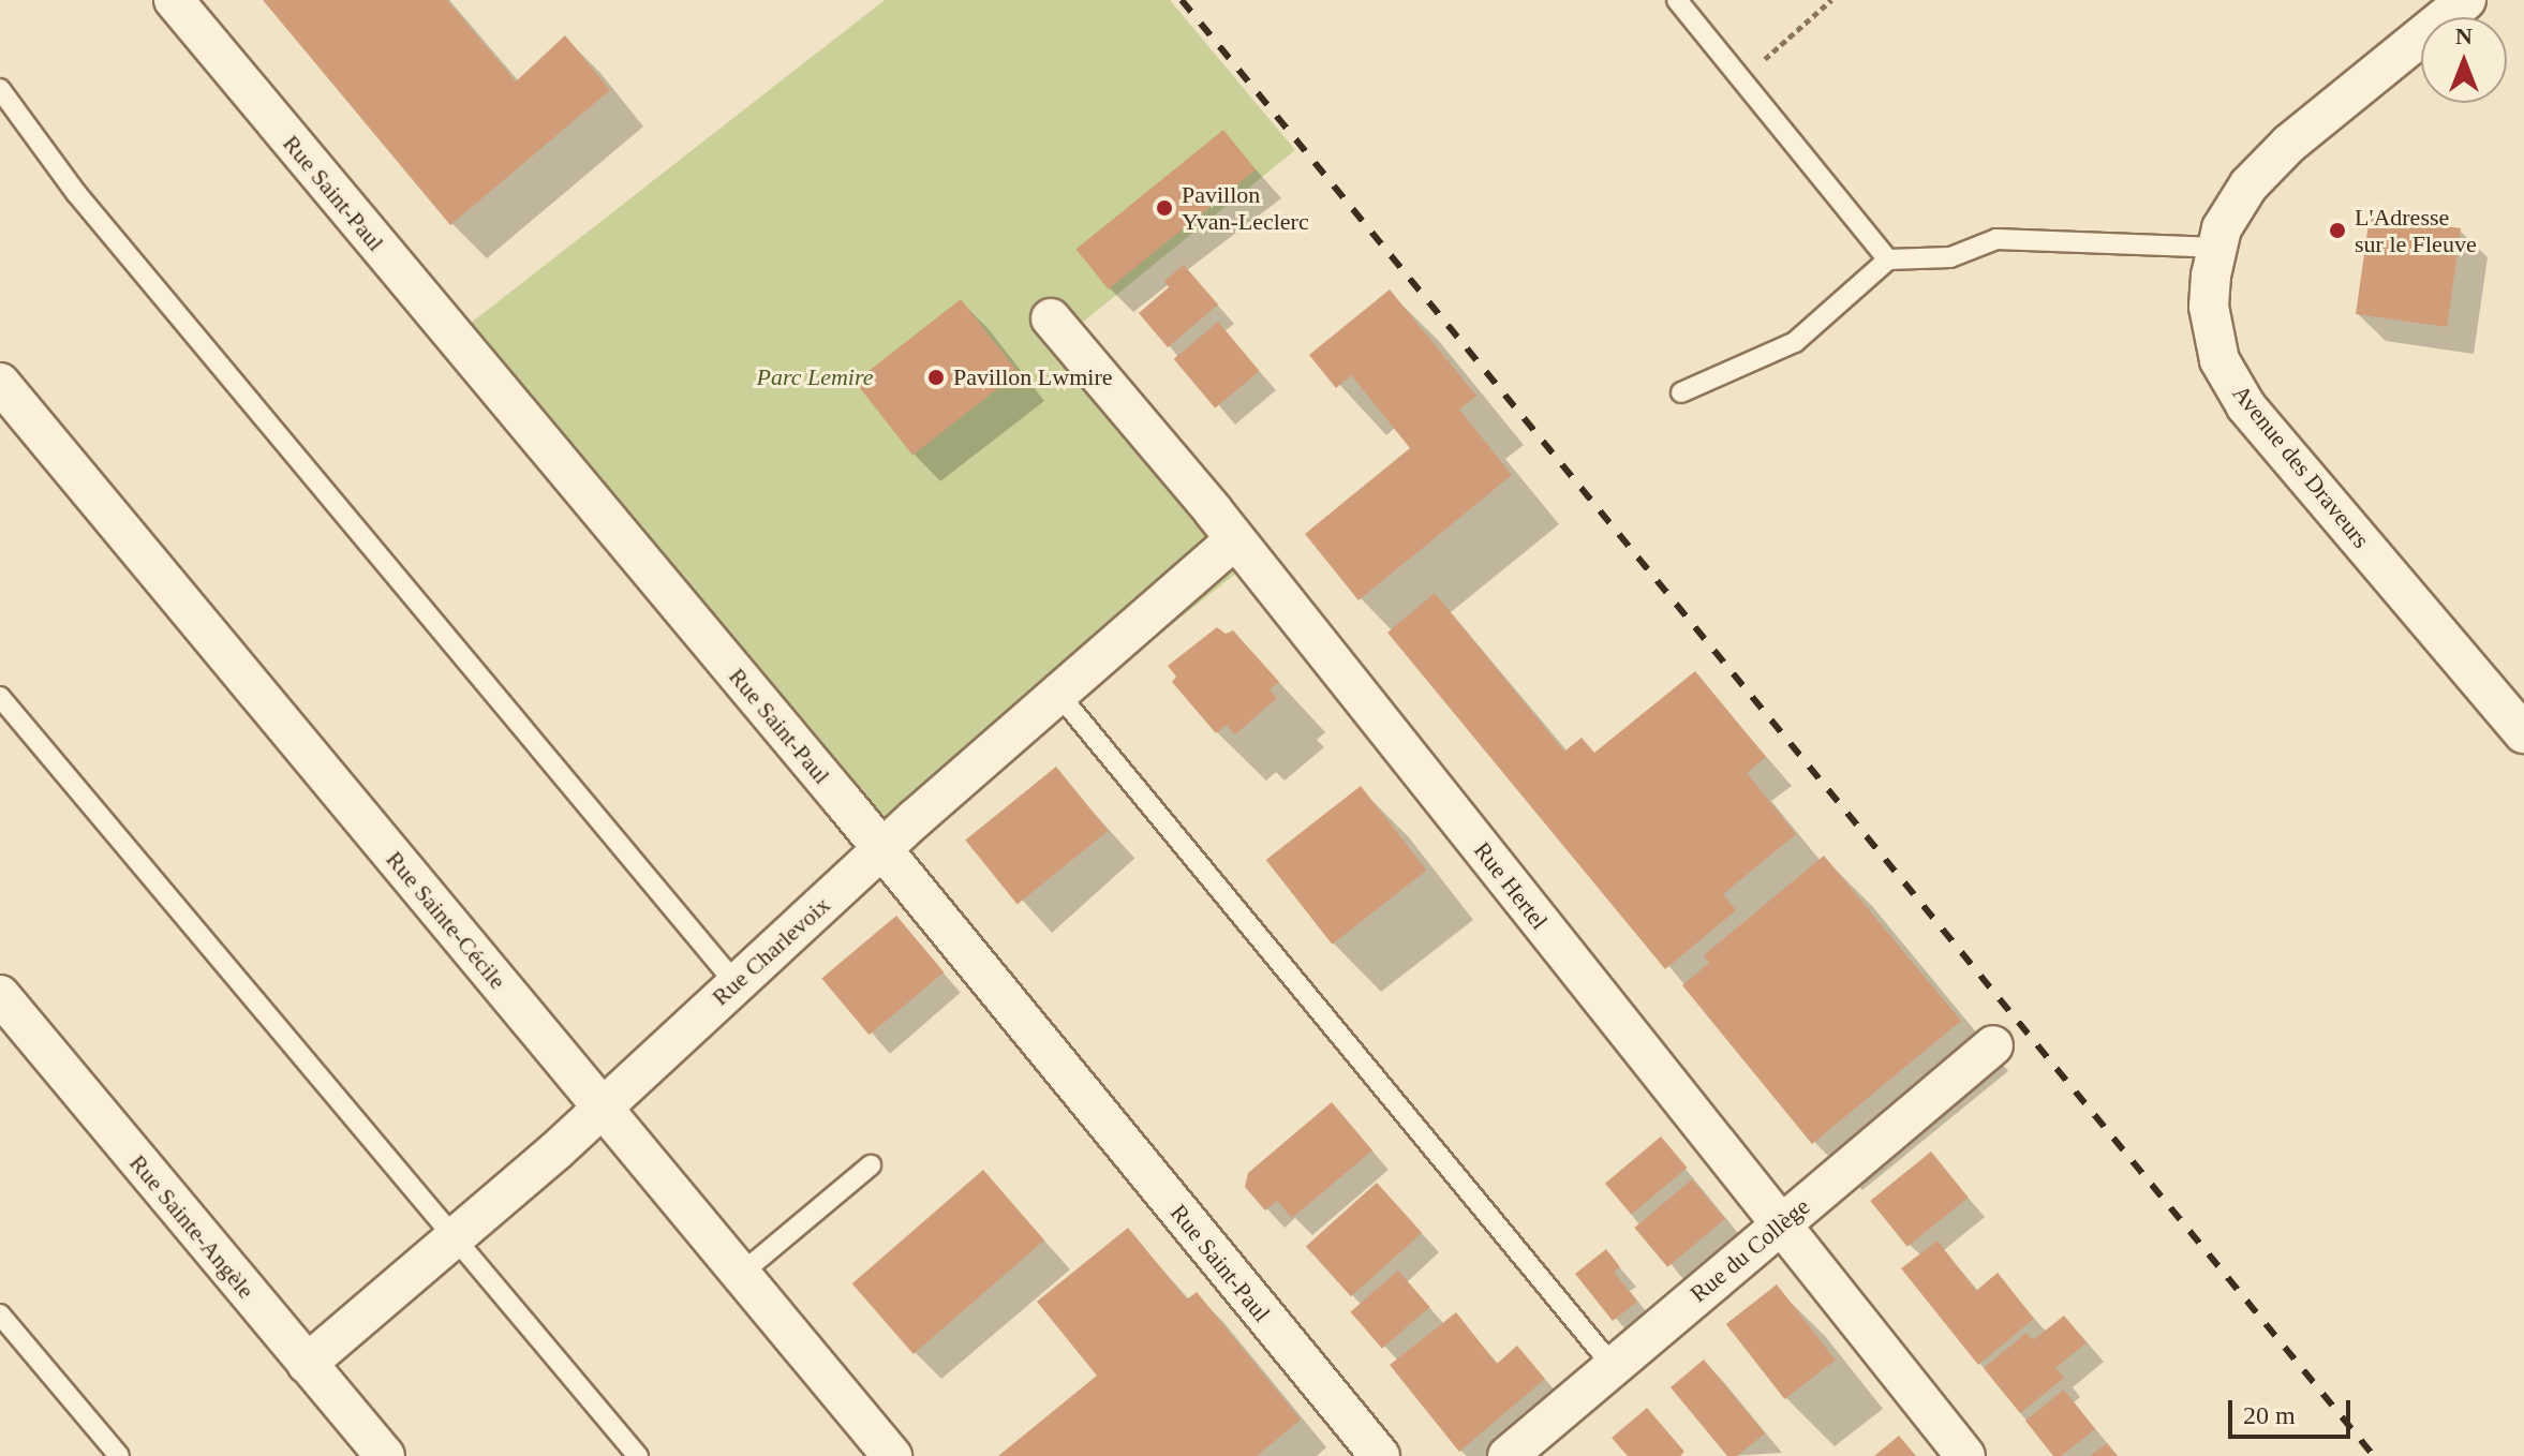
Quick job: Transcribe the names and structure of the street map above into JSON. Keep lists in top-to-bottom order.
{
  "streets": {
    "street": [
      "Rue Saint-Paul",
      "Avenue des Draveurs",
      "Rue Hertel",
      "Rue Sainte-Cécile",
      "Rue Charlevoix",
      "Rue Sainte-Angèle",
      "Rue du Collège"
    ]
  },
  "crossings": [
    ["Rue Saint-Paul", "Rue Charlevoix"],
    ["Rue Hertel", "Rue Charlevoix"],
    ["Rue Hertel", "Rue du Collège"],
    ["Rue Sainte-Cécile", "Rue Charlevoix"],
    ["Rue Charlevoix", "Rue Sainte-Angèle"]
  ],
  "parks": ["Parc Lemire"],
  "places": ["Pavillon Yvan-Leclerc", "L'Adresse sur le Fleuve", "Pavillon Lwmire"],
  "scale_bar": "20 m",
  "north": "top"
}
